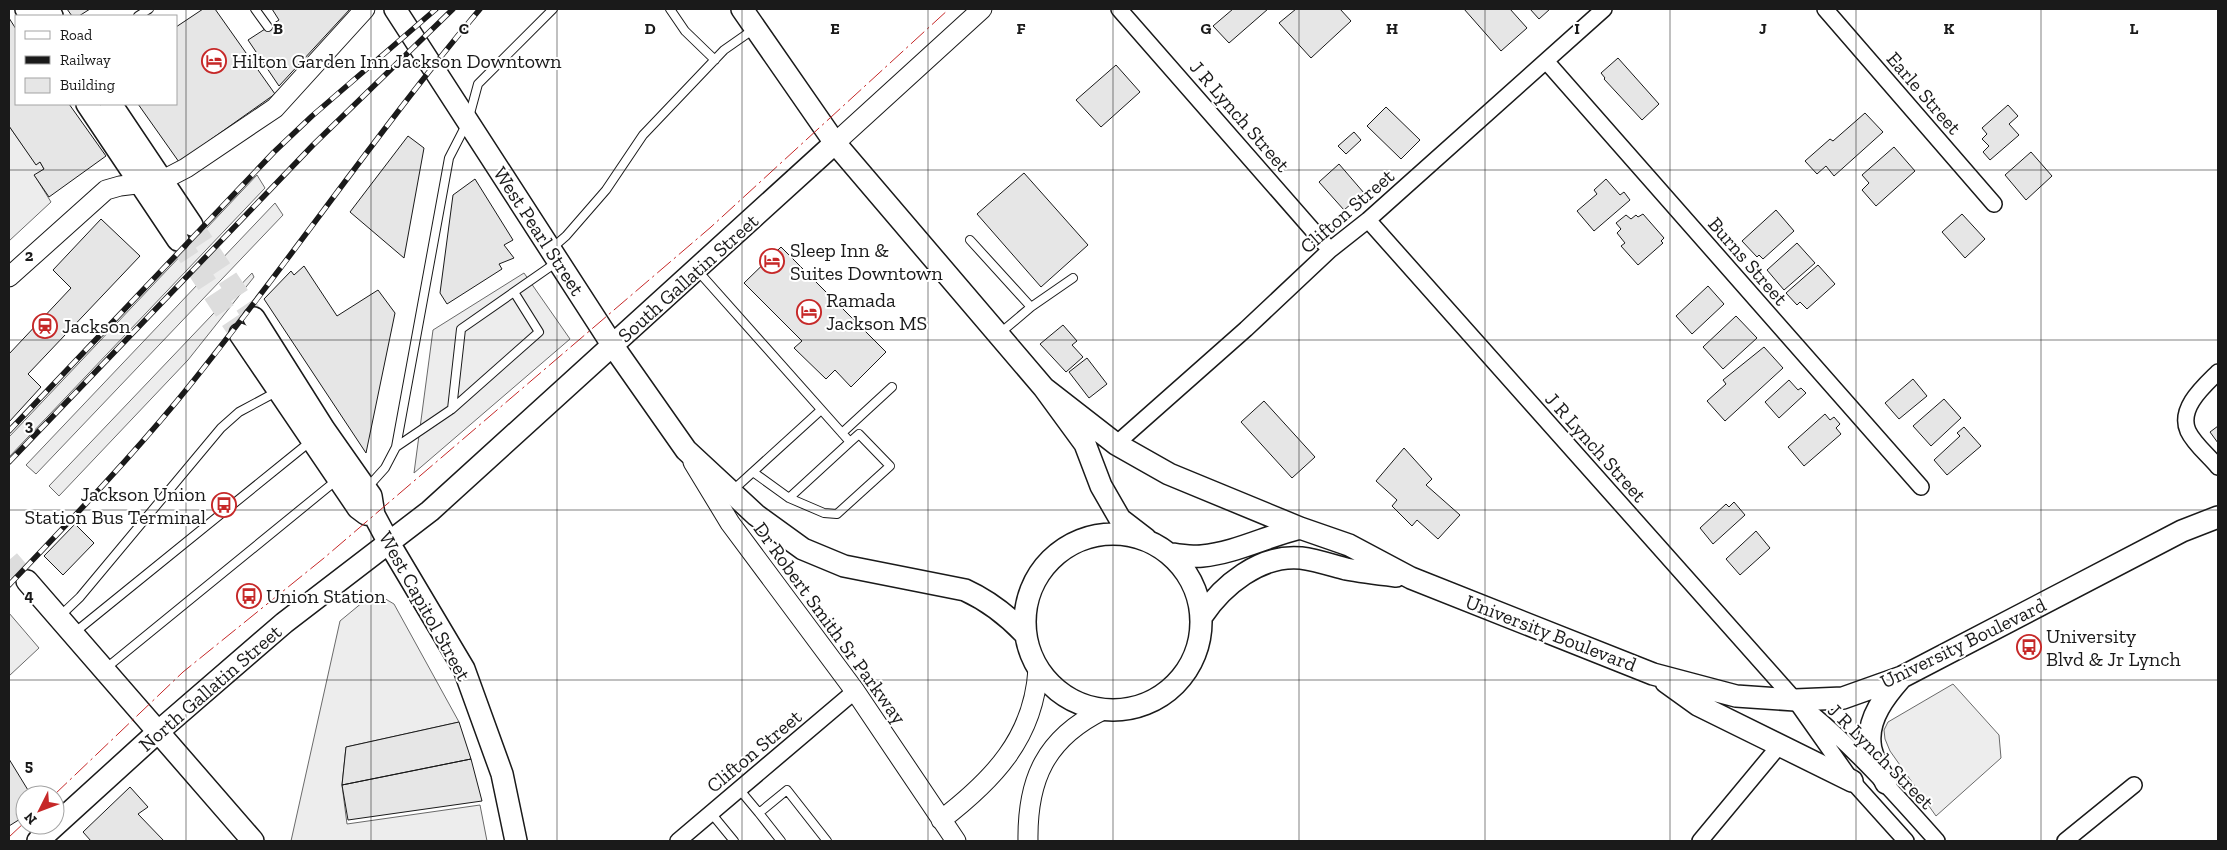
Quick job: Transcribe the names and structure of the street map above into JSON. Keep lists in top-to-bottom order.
{
  "streets": {
    "main road": [
      "West Pearl Street",
      "South Gallatin Street",
      "West Capitol Street",
      "University Boulevard",
      "North Gallatin Street"
    ],
    "street": [
      "Earle Street",
      "J R Lynch Street",
      "Clifton Street",
      "Burns Street",
      "Dr Robert Smith Sr Parkway"
    ]
  },
  "crossings": [
    ["J R Lynch Street", "Clifton Street"],
    ["J R Lynch Street", "University Boulevard"],
    ["Clifton Street", "Burns Street"],
    ["Clifton Street", "Dr Robert Smith Sr Parkway"],
    ["Clifton Street", "University Boulevard"],
    ["West Pearl Street", "South Gallatin Street"],
    ["West Pearl Street", "Dr Robert Smith Sr Parkway"],
    ["South Gallatin Street", "West Capitol Street"],
    ["South Gallatin Street", "North Gallatin Street"],
    ["West Capitol Street", "North Gallatin Street"]
  ],
  "places": {
    "hotel": ["Hilton Garden Inn Jackson Downtown", "Sleep Inn & Suites Downtown", "Ramada Jackson MS"],
    "station": ["Jackson"],
    "bus stop": ["Jackson Union Station Bus Terminal", "Union Station", "University Blvd & Jr Lynch"]
  },
  "legend": ["Road", "Railway", "Building"],
  "north": "bottom left",
  "grid": {
    "columns": [
      "B",
      "C",
      "D",
      "E",
      "F",
      "G",
      "H",
      "I",
      "J",
      "K",
      "L"
    ],
    "rows": [
      "2",
      "3",
      "4",
      "5"
    ]
  }
}
